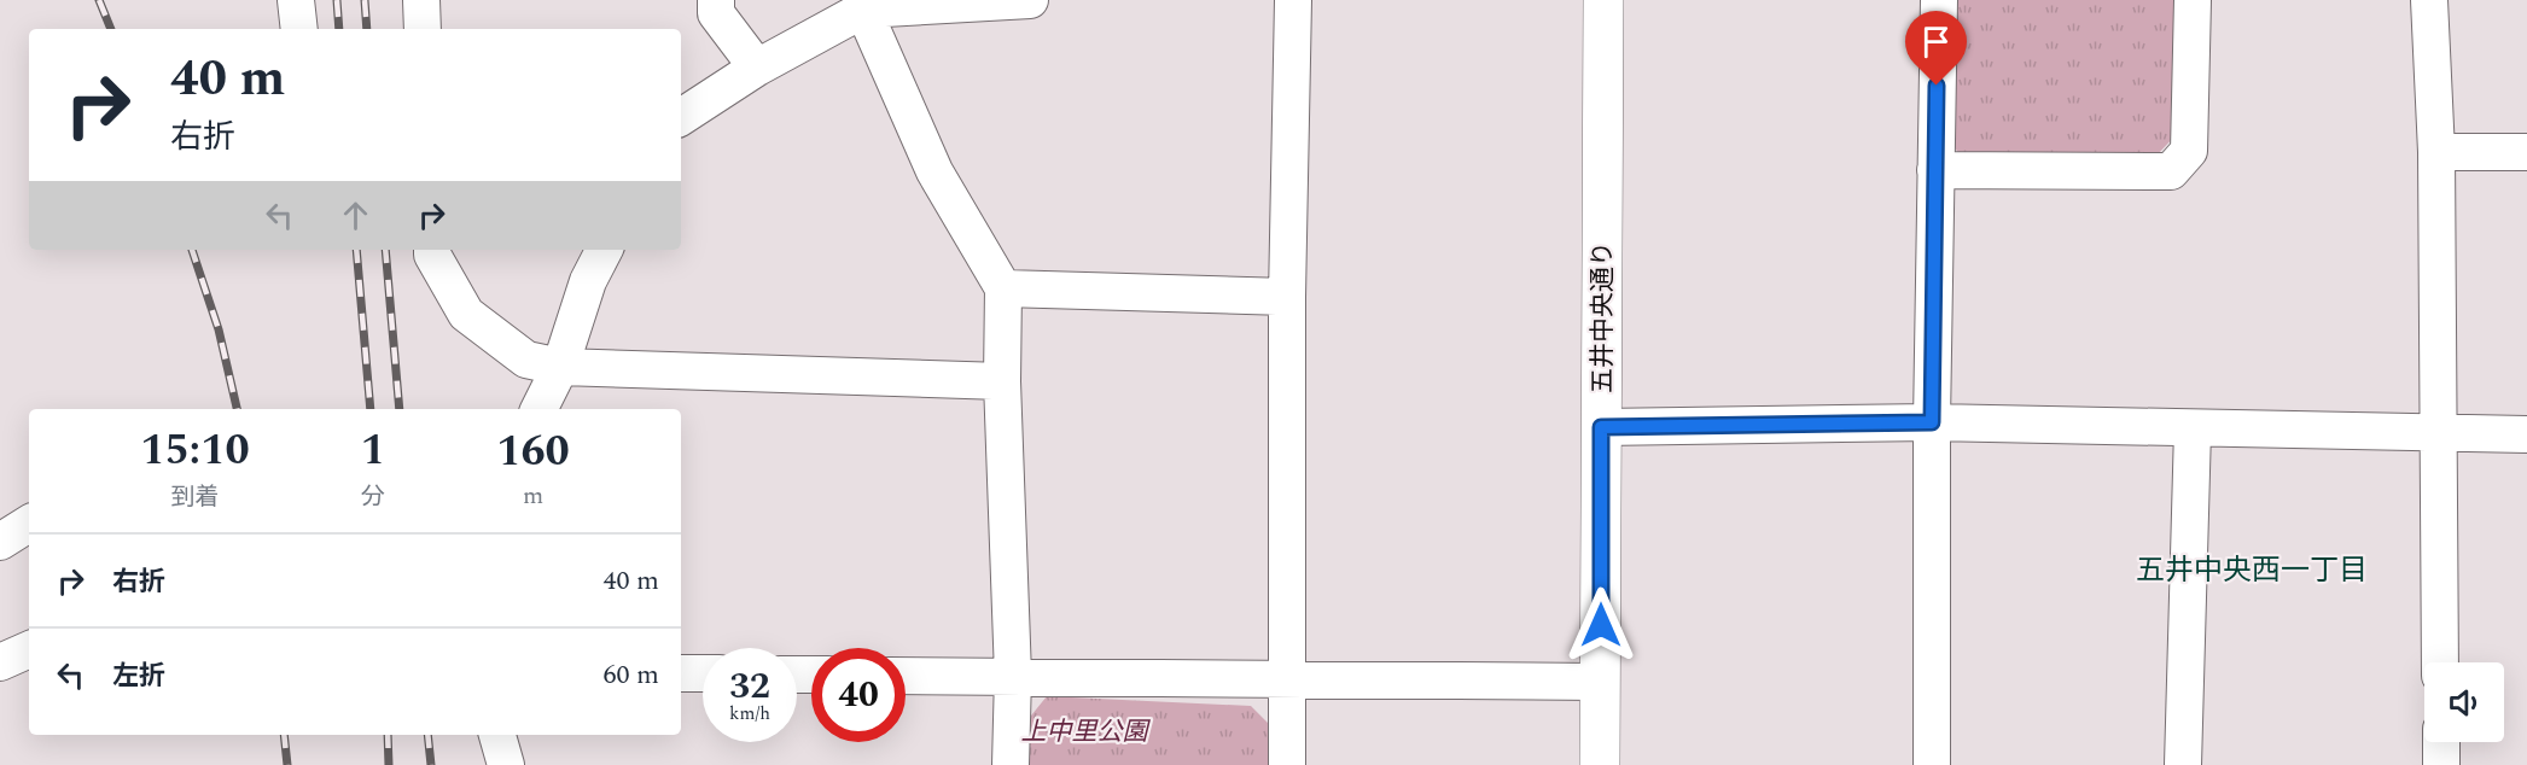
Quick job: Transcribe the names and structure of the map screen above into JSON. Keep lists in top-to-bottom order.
{
  "streets": {
    "street": ["五井中央通り"]
  },
  "districts": ["五井中央西一丁目"],
  "parks": ["上中里公園"],
  "page": {
    "turn": ["40 m", "右折"],
    "eta": [
      "15:10",
      "到着",
      "1",
      "分",
      "160",
      "m"
    ],
    "list": [
      {
        "name": "右折",
        "value": "40 m"
      },
      {
        "name": "左折",
        "value": "60 m"
      }
    ],
    "speed": "32 km/h",
    "limit": "40"
  }
}
